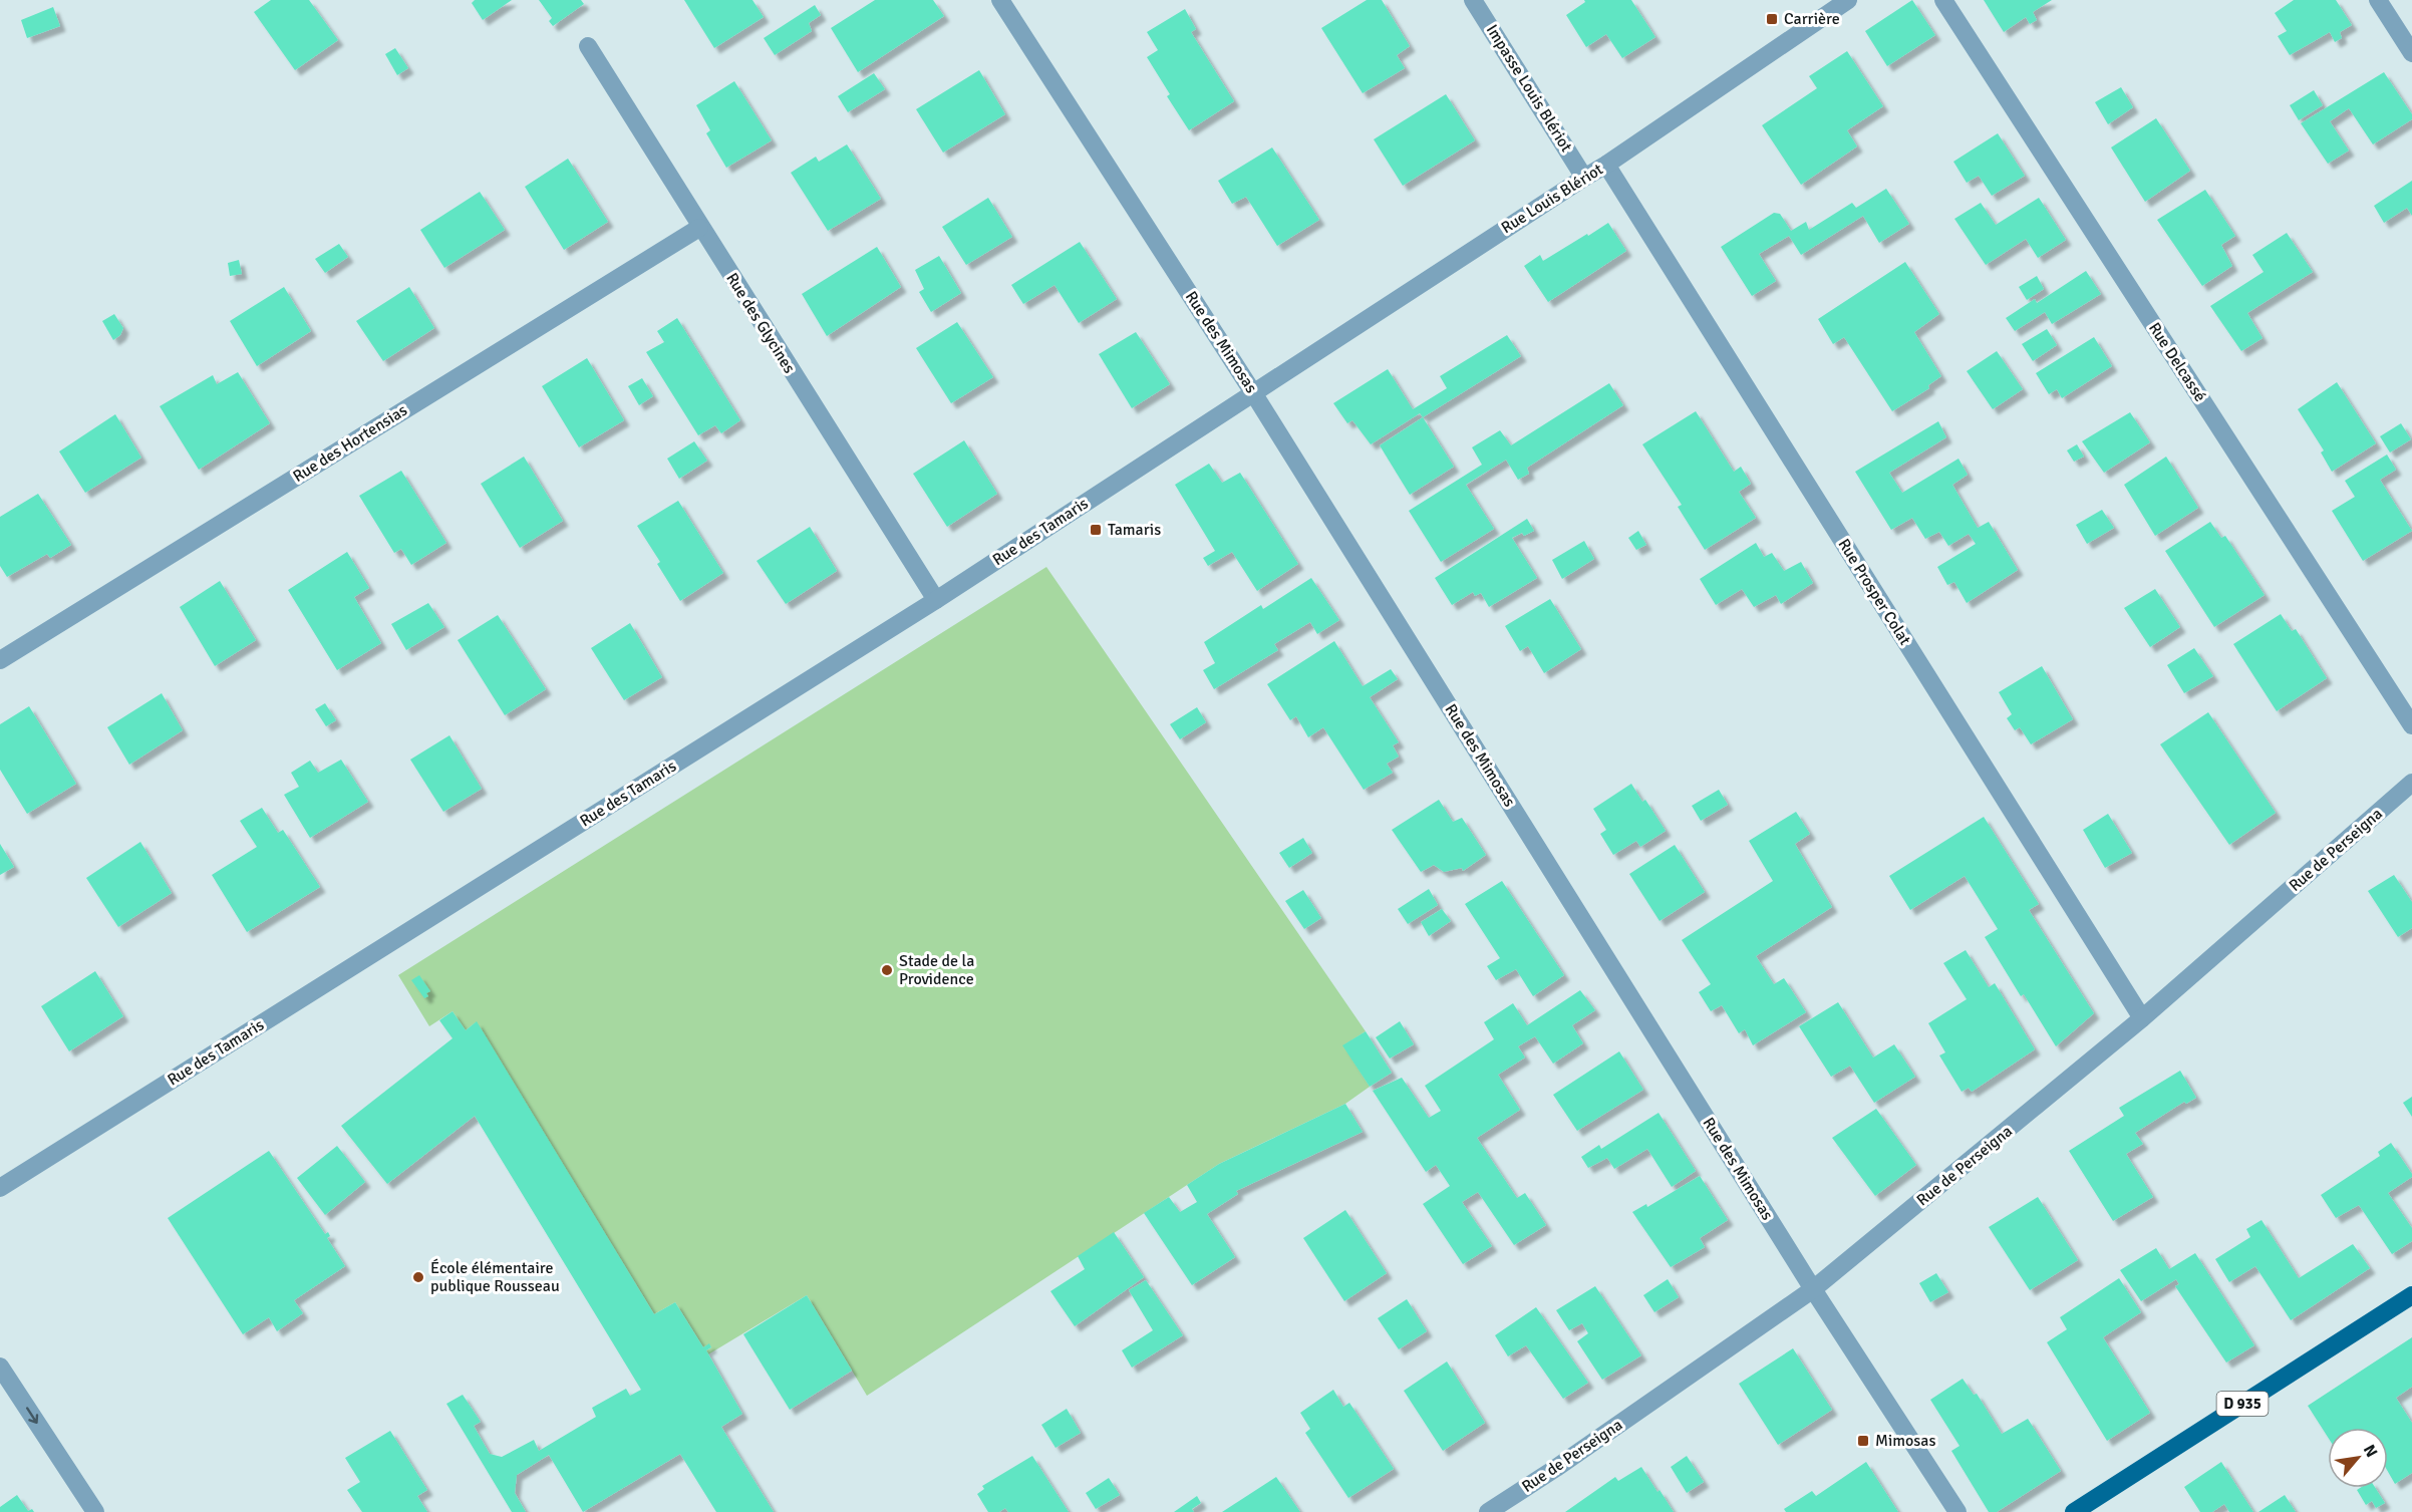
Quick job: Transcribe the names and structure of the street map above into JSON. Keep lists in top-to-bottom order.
{
  "streets": {
    "main road": ["D 935"],
    "street": [
      "Impasse Louis Blériot",
      "Rue Louis Blériot",
      "Rue des Glycines",
      "Rue des Mimosas",
      "Rue Delcassé",
      "Rue des Hortensias",
      "Rue des Tamaris",
      "Rue Prosper Colat",
      "Rue de Perseigna"
    ]
  },
  "crossings": [
    ["Impasse Louis Blériot", "Rue Louis Blériot"],
    ["Rue Louis Blériot", "Rue des Mimosas"],
    ["Rue Louis Blériot", "Rue des Tamaris"],
    ["Rue Louis Blériot", "Rue Prosper Colat"],
    ["Rue des Glycines", "Rue des Hortensias"],
    ["Rue des Glycines", "Rue des Tamaris"],
    ["Rue des Mimosas", "Rue des Tamaris"],
    ["Rue des Mimosas", "Rue de Perseigna"],
    ["Rue Prosper Colat", "Rue de Perseigna"]
  ],
  "places": {
    "transit": ["Carrière", "Tamaris", "Mimosas"],
    "other": ["Stade de la Providence", "École élémentaire publique Rousseau"]
  },
  "north": "top right"
}
